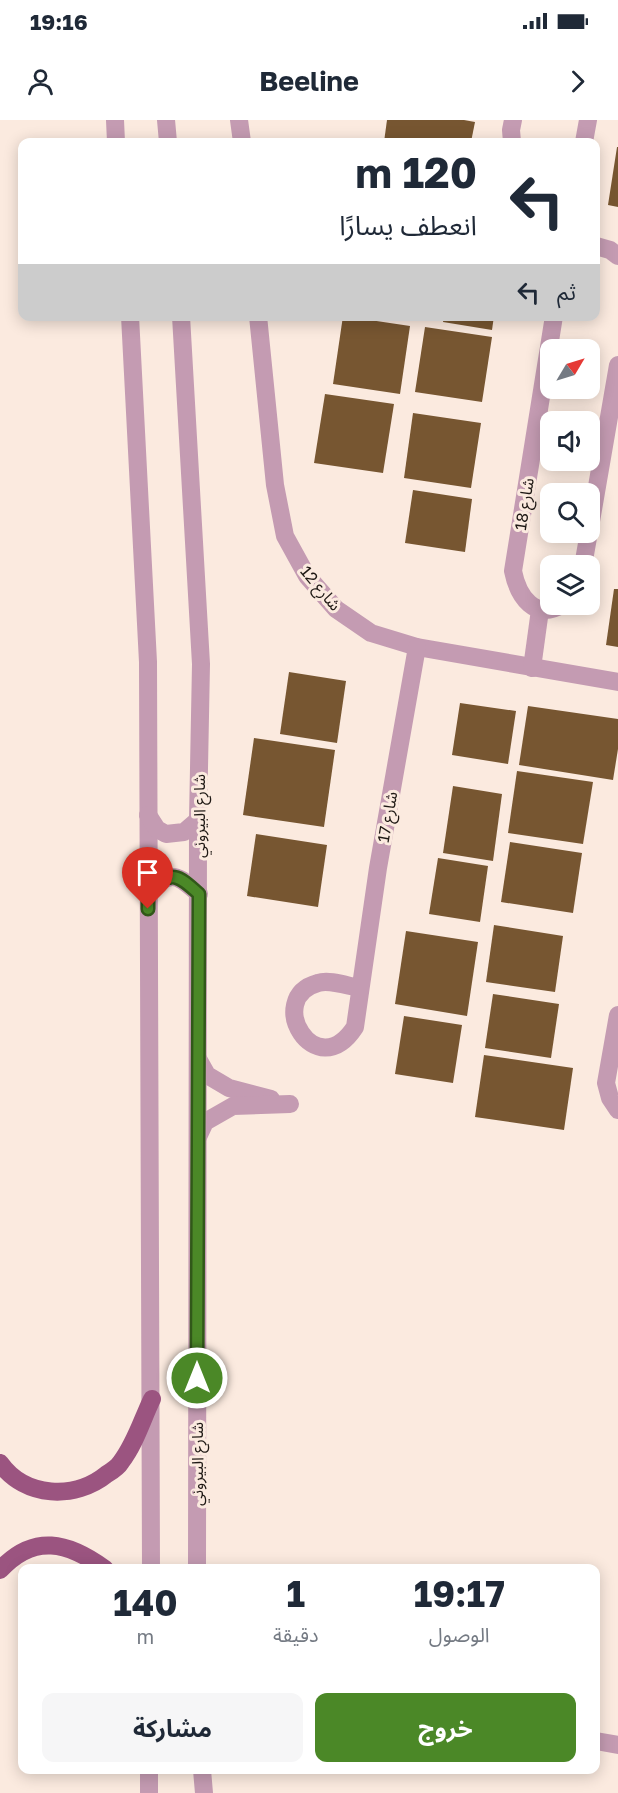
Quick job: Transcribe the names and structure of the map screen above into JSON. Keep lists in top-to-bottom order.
{
  "streets": {
    "street": [
      "شارع 18",
      "شارع 12",
      "شارع البيروني",
      "شارع 17"
    ]
  },
  "crossings": [
    ["شارع 12", "شارع 17"]
  ],
  "north": "top right",
  "page": {
    "status": "19:16",
    "header": "Beeline",
    "turn": ["120 m", "انعطف يسارًا"],
    "then": "ثم",
    "eta": [
      "19:17",
      "الوصول",
      "1",
      "دقيقة",
      "140",
      "m"
    ],
    "buttons": ["خروج", "مشاركة"]
  }
}
